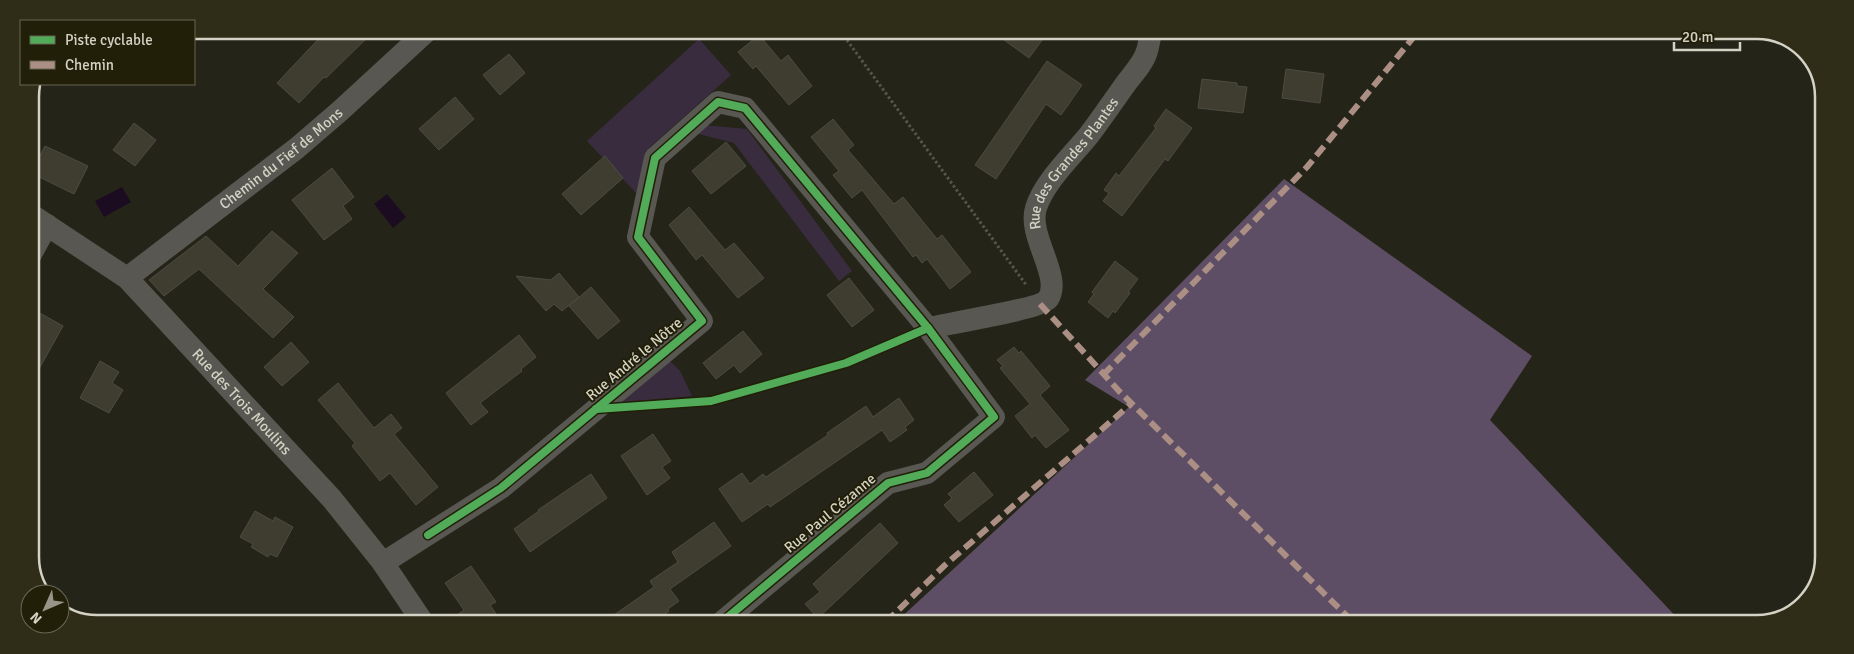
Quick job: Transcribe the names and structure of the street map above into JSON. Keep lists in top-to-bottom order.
{
  "streets": {
    "street": [
      "Chemin du Fief de Mons",
      "Rue des Grandes Plantes",
      "Rue André le Nôtre",
      "Rue des Trois Moulins",
      "Rue Paul Cézanne"
    ]
  },
  "crossings": [
    ["Chemin du Fief de Mons", "Rue des Trois Moulins"],
    ["Rue André le Nôtre", "Rue des Trois Moulins"],
    ["Rue André le Nôtre", "Rue Paul Cézanne"]
  ],
  "legend": ["Piste cyclable", "Chemin"],
  "scale_bar": "20 m",
  "north": "bottom left"
}
